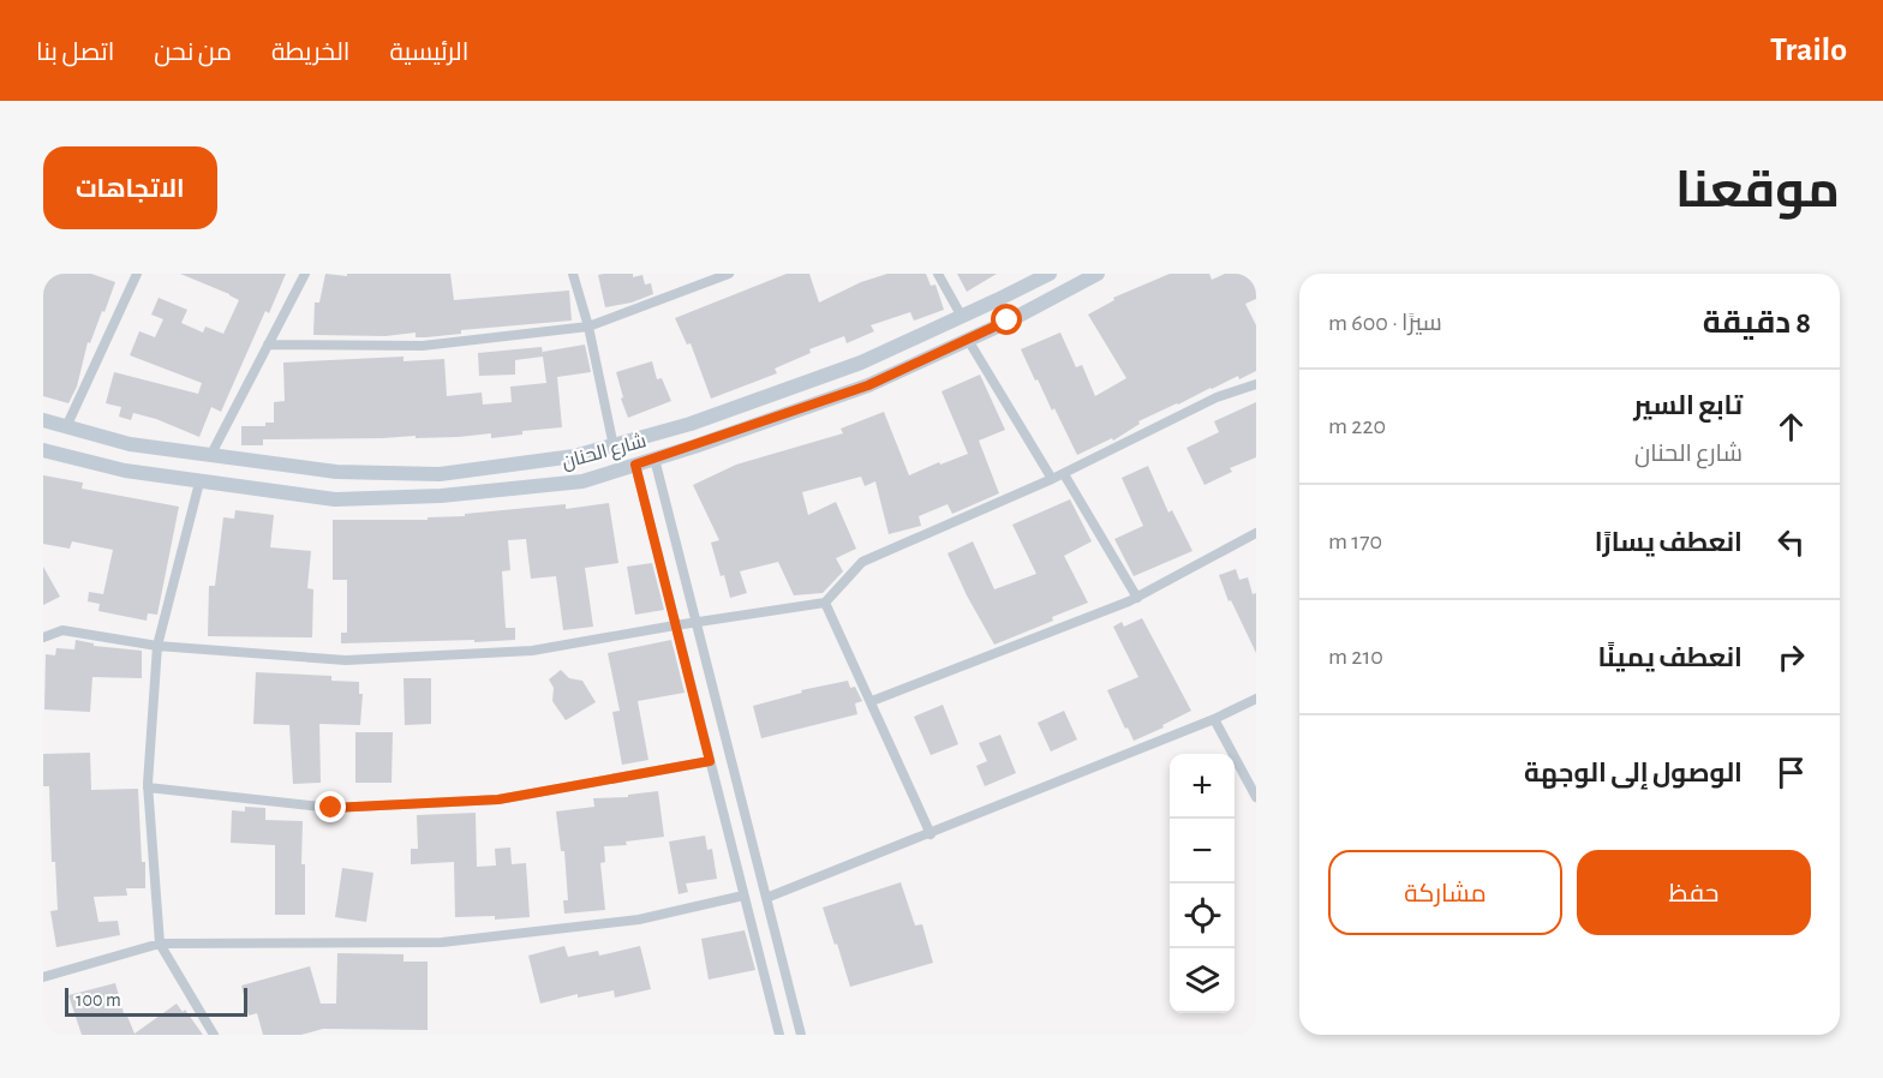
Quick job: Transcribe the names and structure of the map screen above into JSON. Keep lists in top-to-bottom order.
{
  "streets": {
    "main road": ["شارع الحنان"]
  },
  "scale_bar": "100 m",
  "page": {
    "header": "Trailo",
    "nav": [
      "الرئيسية",
      "الخريطة",
      "من نحن",
      "اتصل بنا"
    ],
    "title": "موقعنا",
    "buttons": [
      "الاتجاهات",
      ["حفظ", "مشاركة"]
    ],
    "heading": ["8 دقيقة", "سيرًا · 600 m"],
    "list": [
      ["تابع السير", "شارع الحنان", "220 m"],
      ["انعطف يسارًا", "170 m"],
      ["انعطف يمينًا", "210 m"],
      "الوصول إلى الوجهة"
    ],
    "map_buttons": ["+", "−"],
    "scale": "100 m"
  }
}
